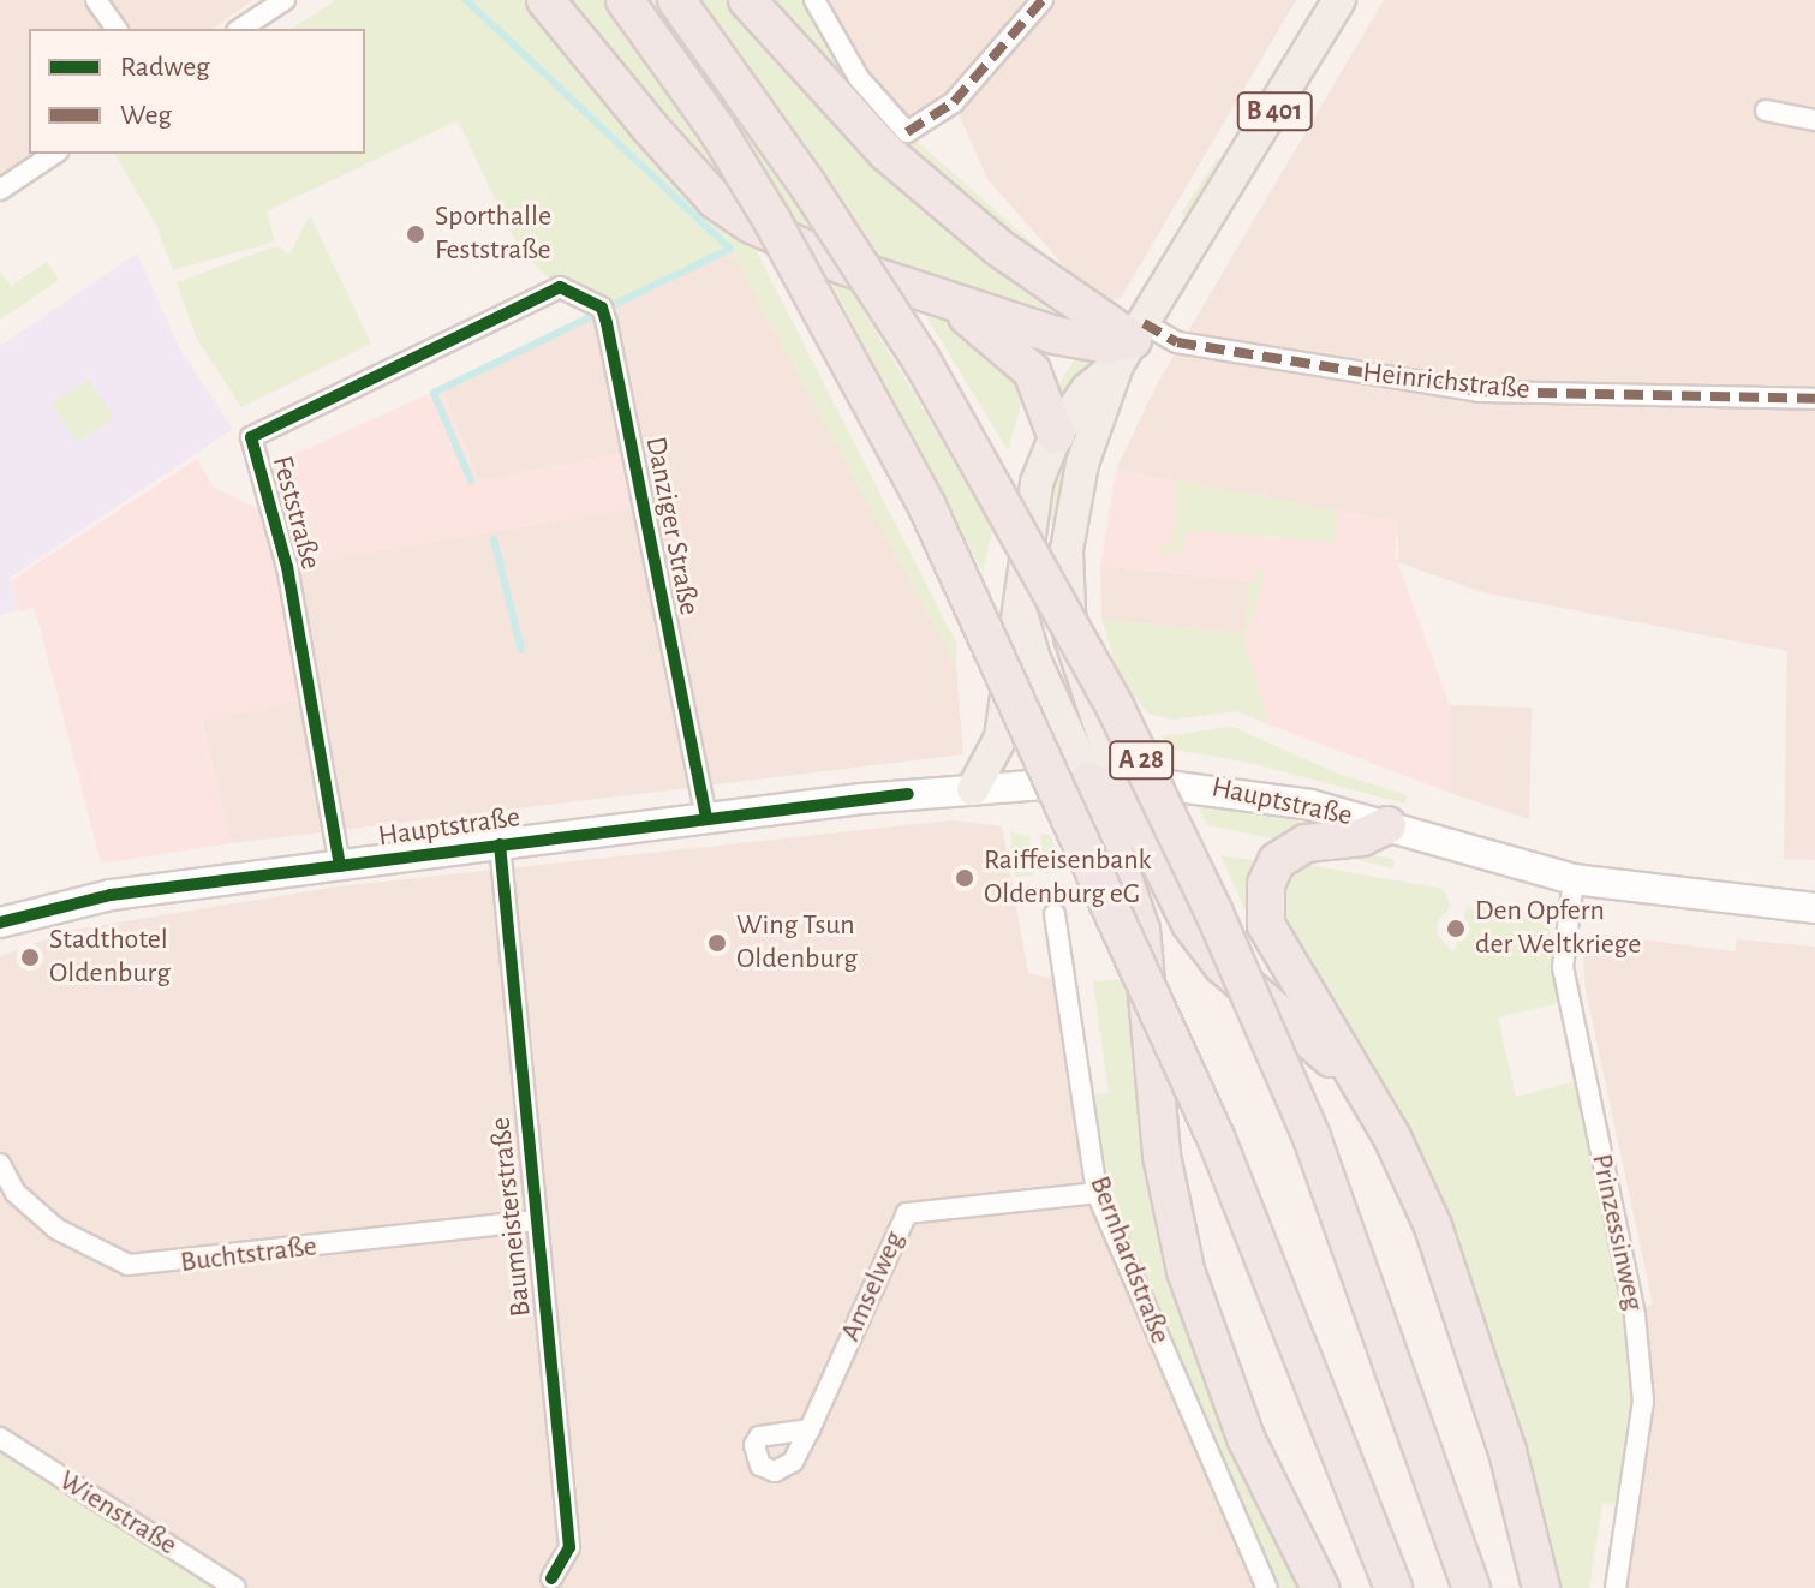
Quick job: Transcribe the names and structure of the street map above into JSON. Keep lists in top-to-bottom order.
{
  "streets": {
    "highway": ["A 28"],
    "main road": ["B 401"],
    "street": [
      "Heinrichstraße",
      "Feststraße",
      "Danziger Straße",
      "Hauptstraße",
      "Baumeisterstraße",
      "Prinzessinweg",
      "Buchtstraße",
      "Bernhardstraße",
      "Amselweg",
      "Wienstraße"
    ]
  },
  "crossings": [
    ["B 401", "Heinrichstraße"],
    ["B 401", "Hauptstraße"],
    ["Feststraße", "Danziger Straße"],
    ["Feststraße", "Hauptstraße"],
    ["Danziger Straße", "Hauptstraße"],
    ["Hauptstraße", "Baumeisterstraße"],
    ["Hauptstraße", "Prinzessinweg"],
    ["Baumeisterstraße", "Buchtstraße"],
    ["Bernhardstraße", "Amselweg"]
  ],
  "places": [
    "Sporthalle Feststraße",
    "Raiffeisenbank Oldenburg eG",
    "Den Opfern der Weltkriege",
    "Wing Tsun Oldenburg",
    "Stadthotel Oldenburg"
  ],
  "legend": ["Radweg", "Weg"]
}
